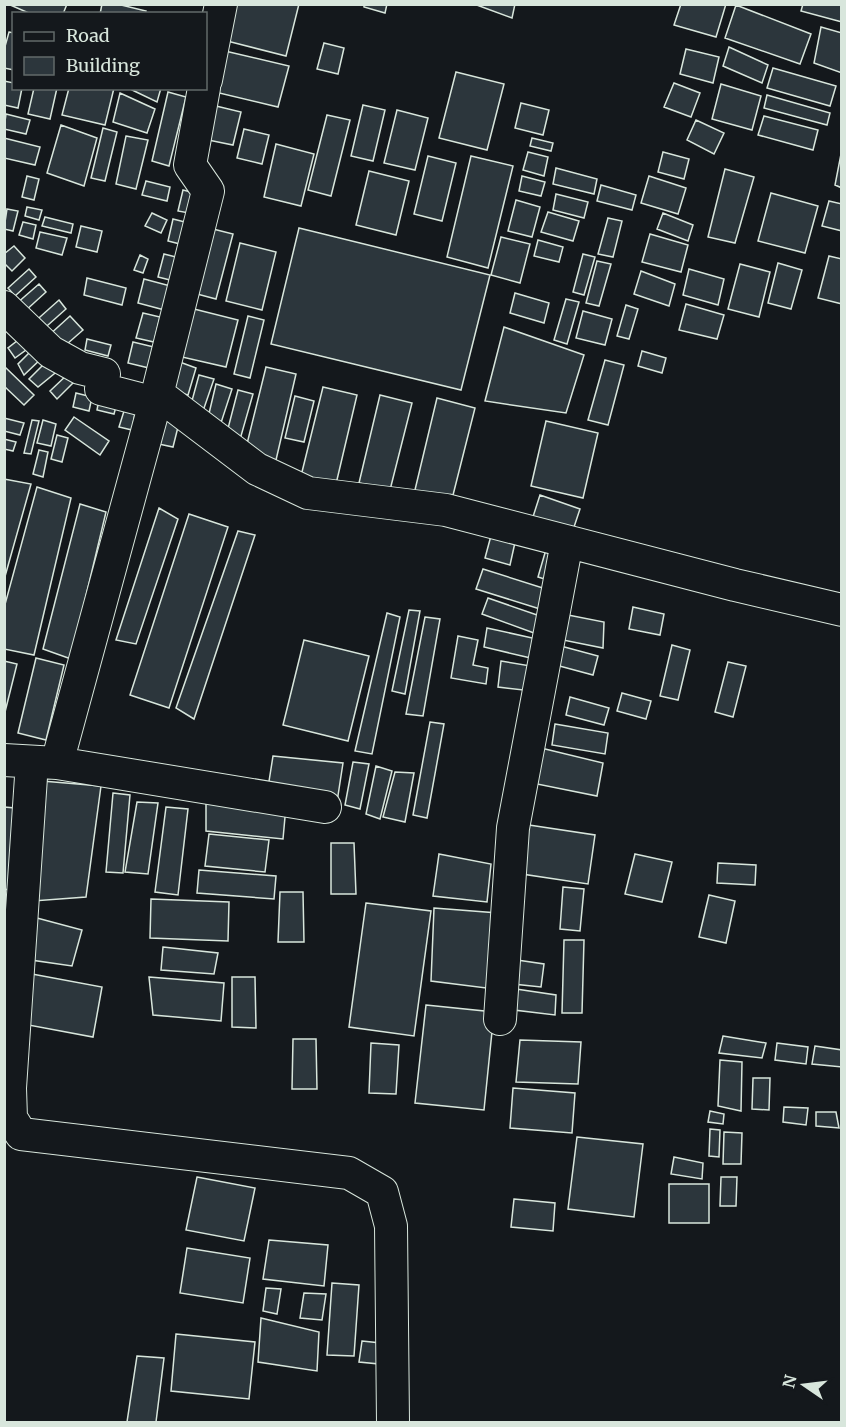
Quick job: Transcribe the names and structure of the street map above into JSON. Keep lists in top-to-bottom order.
{
  "legend": ["Road", "Building"],
  "north": "left"
}
